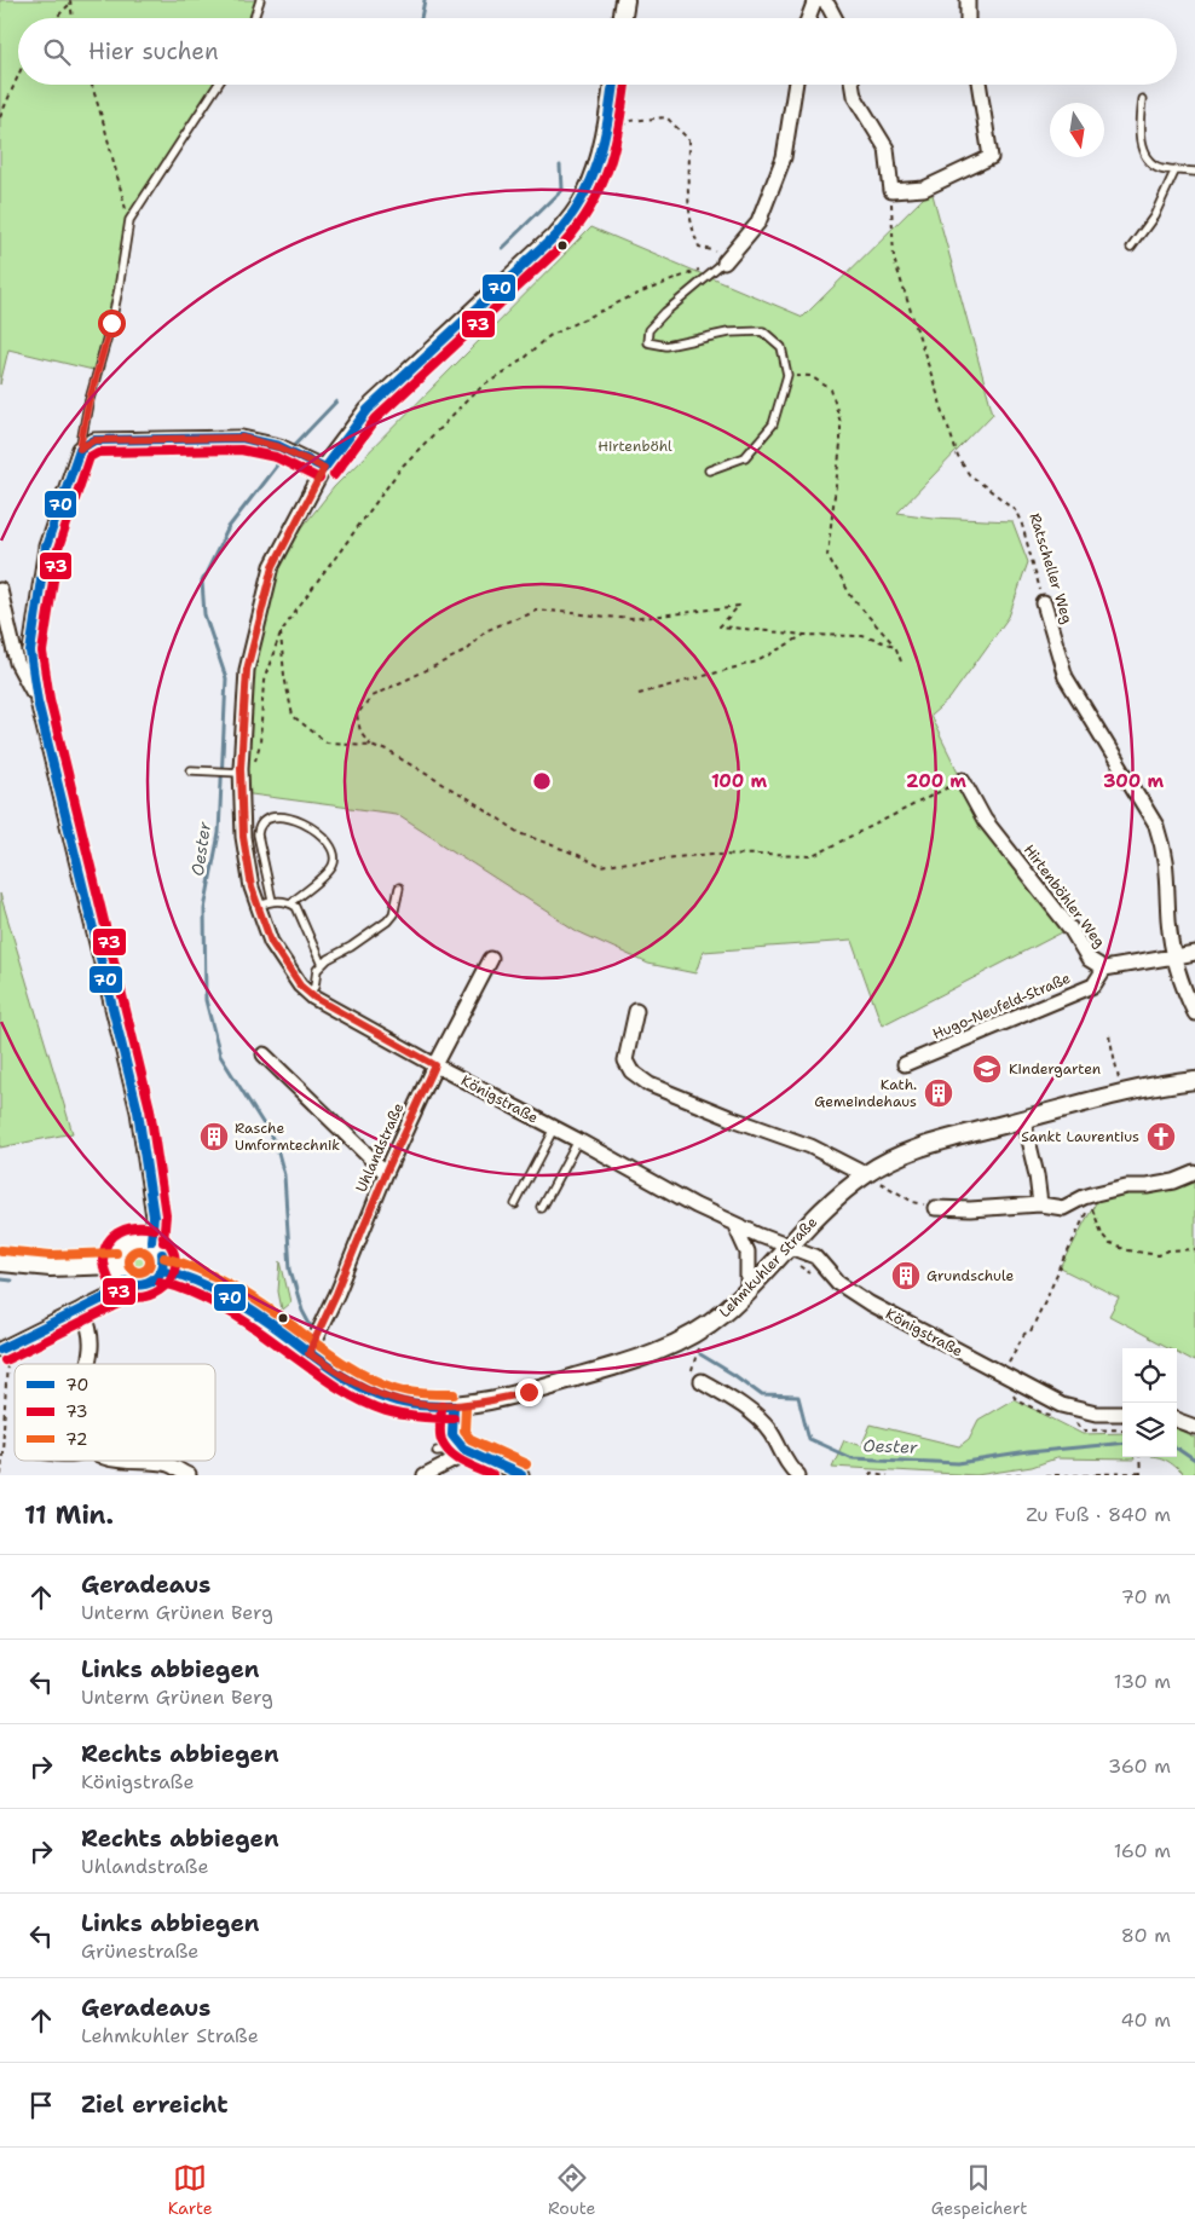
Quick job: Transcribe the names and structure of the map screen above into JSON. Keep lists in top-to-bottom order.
{
  "streets": {
    "street": [
      "Ratscheller Weg",
      "Hirtenböhler Weg",
      "Hugo-Neufeld-Straße",
      "Königstraße",
      "Uhlandstraße",
      "Lehmkuhler Straße"
    ]
  },
  "crossings": [
    ["Ratscheller Weg", "Hirtenböhler Weg"],
    ["Hirtenböhler Weg", "Hugo-Neufeld-Straße"],
    ["Königstraße", "Uhlandstraße"],
    ["Königstraße", "Lehmkuhler Straße"],
    ["Uhlandstraße", "Lehmkuhler Straße"]
  ],
  "water": ["Oester"],
  "parks": ["Hirtenböhl"],
  "places": {
    "school or university": ["Kindergarten"],
    "building": ["Kath. Gemeindehaus", "Rasche Umformtechnik", "Grundschule"],
    "church": ["Sankt Laurentius"]
  },
  "lines": ["transit line 70", "transit line 73", "transit line 72"],
  "legend": ["70", "73", "72"],
  "north": "bottom",
  "page": {
    "search": "Hier suchen",
    "heading": ["11 Min.", "Zu Fuß · 840 m"],
    "list": [
      ["Geradeaus", "Unterm Grünen Berg", "70 m"],
      ["Links abbiegen", "Unterm Grünen Berg", "130 m"],
      ["Rechts abbiegen", "Königstraße", "360 m"],
      ["Rechts abbiegen", "Uhlandstraße", "160 m"],
      ["Links abbiegen", "Grünestraße", "80 m"],
      ["Geradeaus", "Lehmkuhler Straße", "40 m"],
      "Ziel erreicht"
    ],
    "nav": ["Karte", "Route", "Gespeichert"]
  },
  "rings": ["100 m", "200 m", "300 m"]
}
